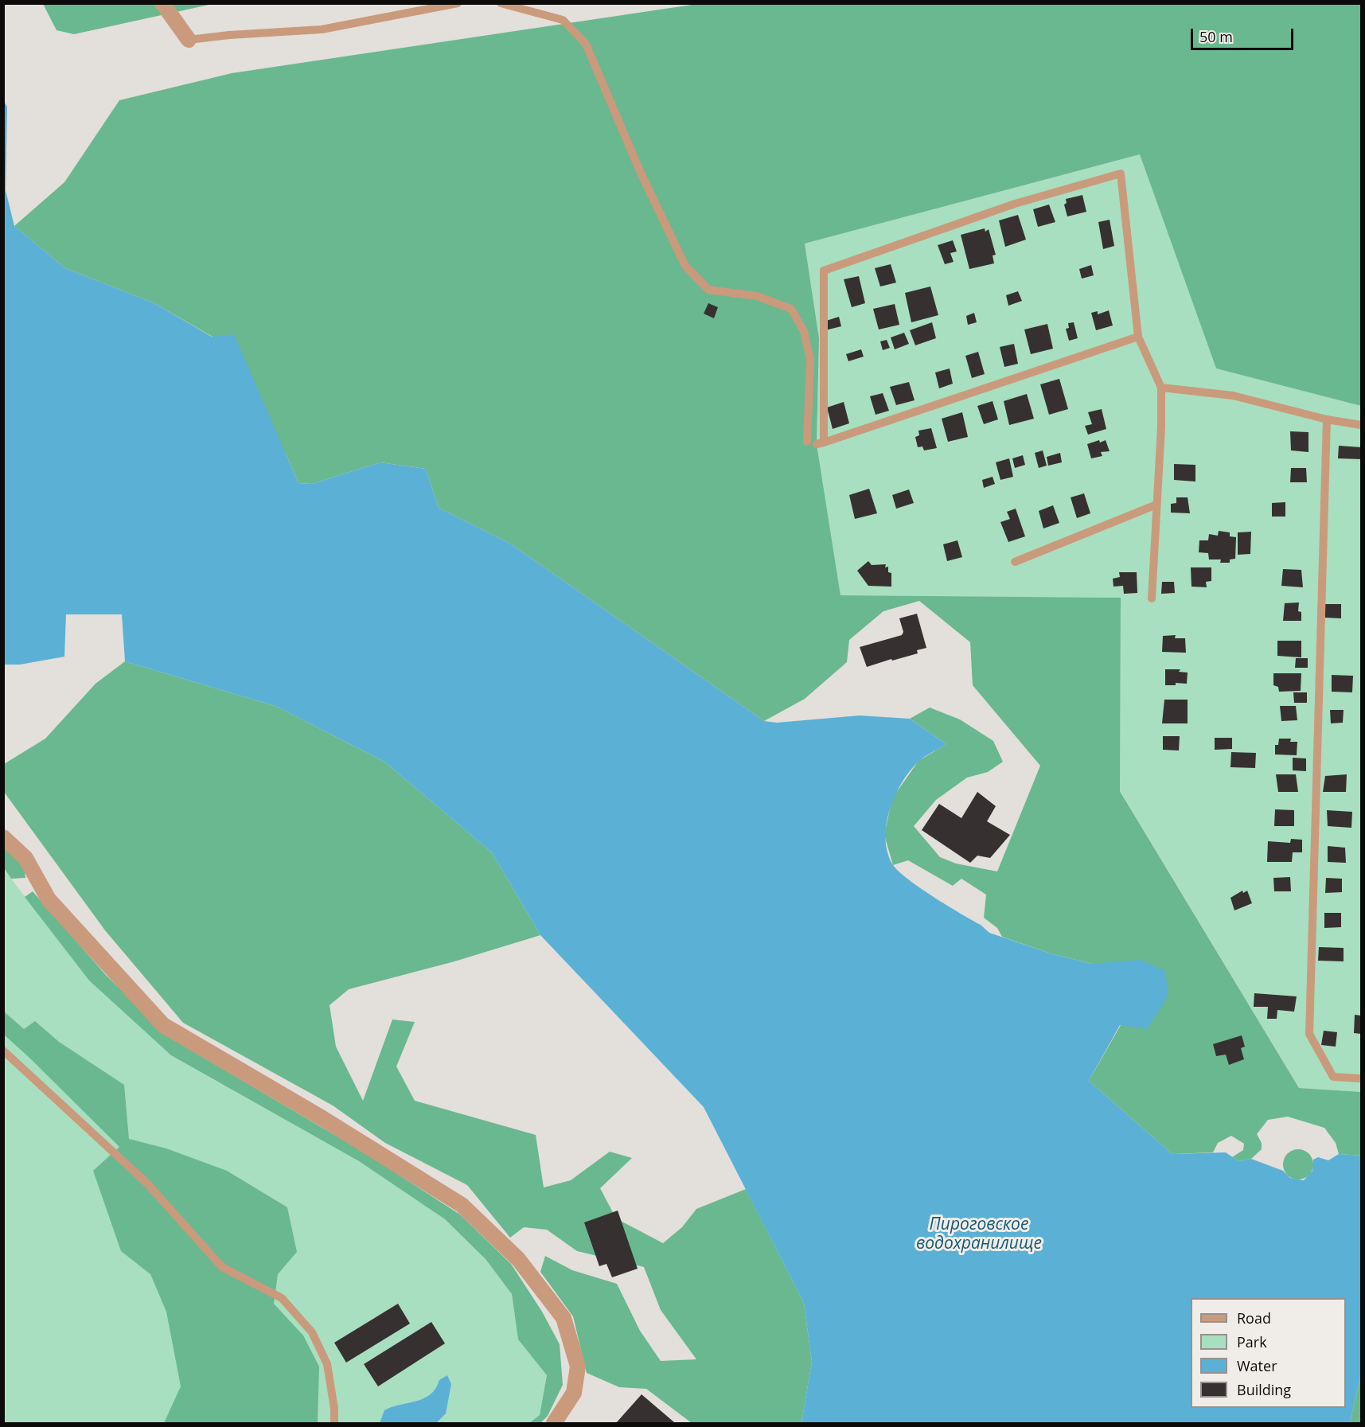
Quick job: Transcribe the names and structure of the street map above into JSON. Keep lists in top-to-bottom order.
{
  "water": ["Пироговское водохранилище"],
  "legend": [
    "Road",
    "Park",
    "Water",
    "Building"
  ],
  "scale_bar": "50 m"
}
